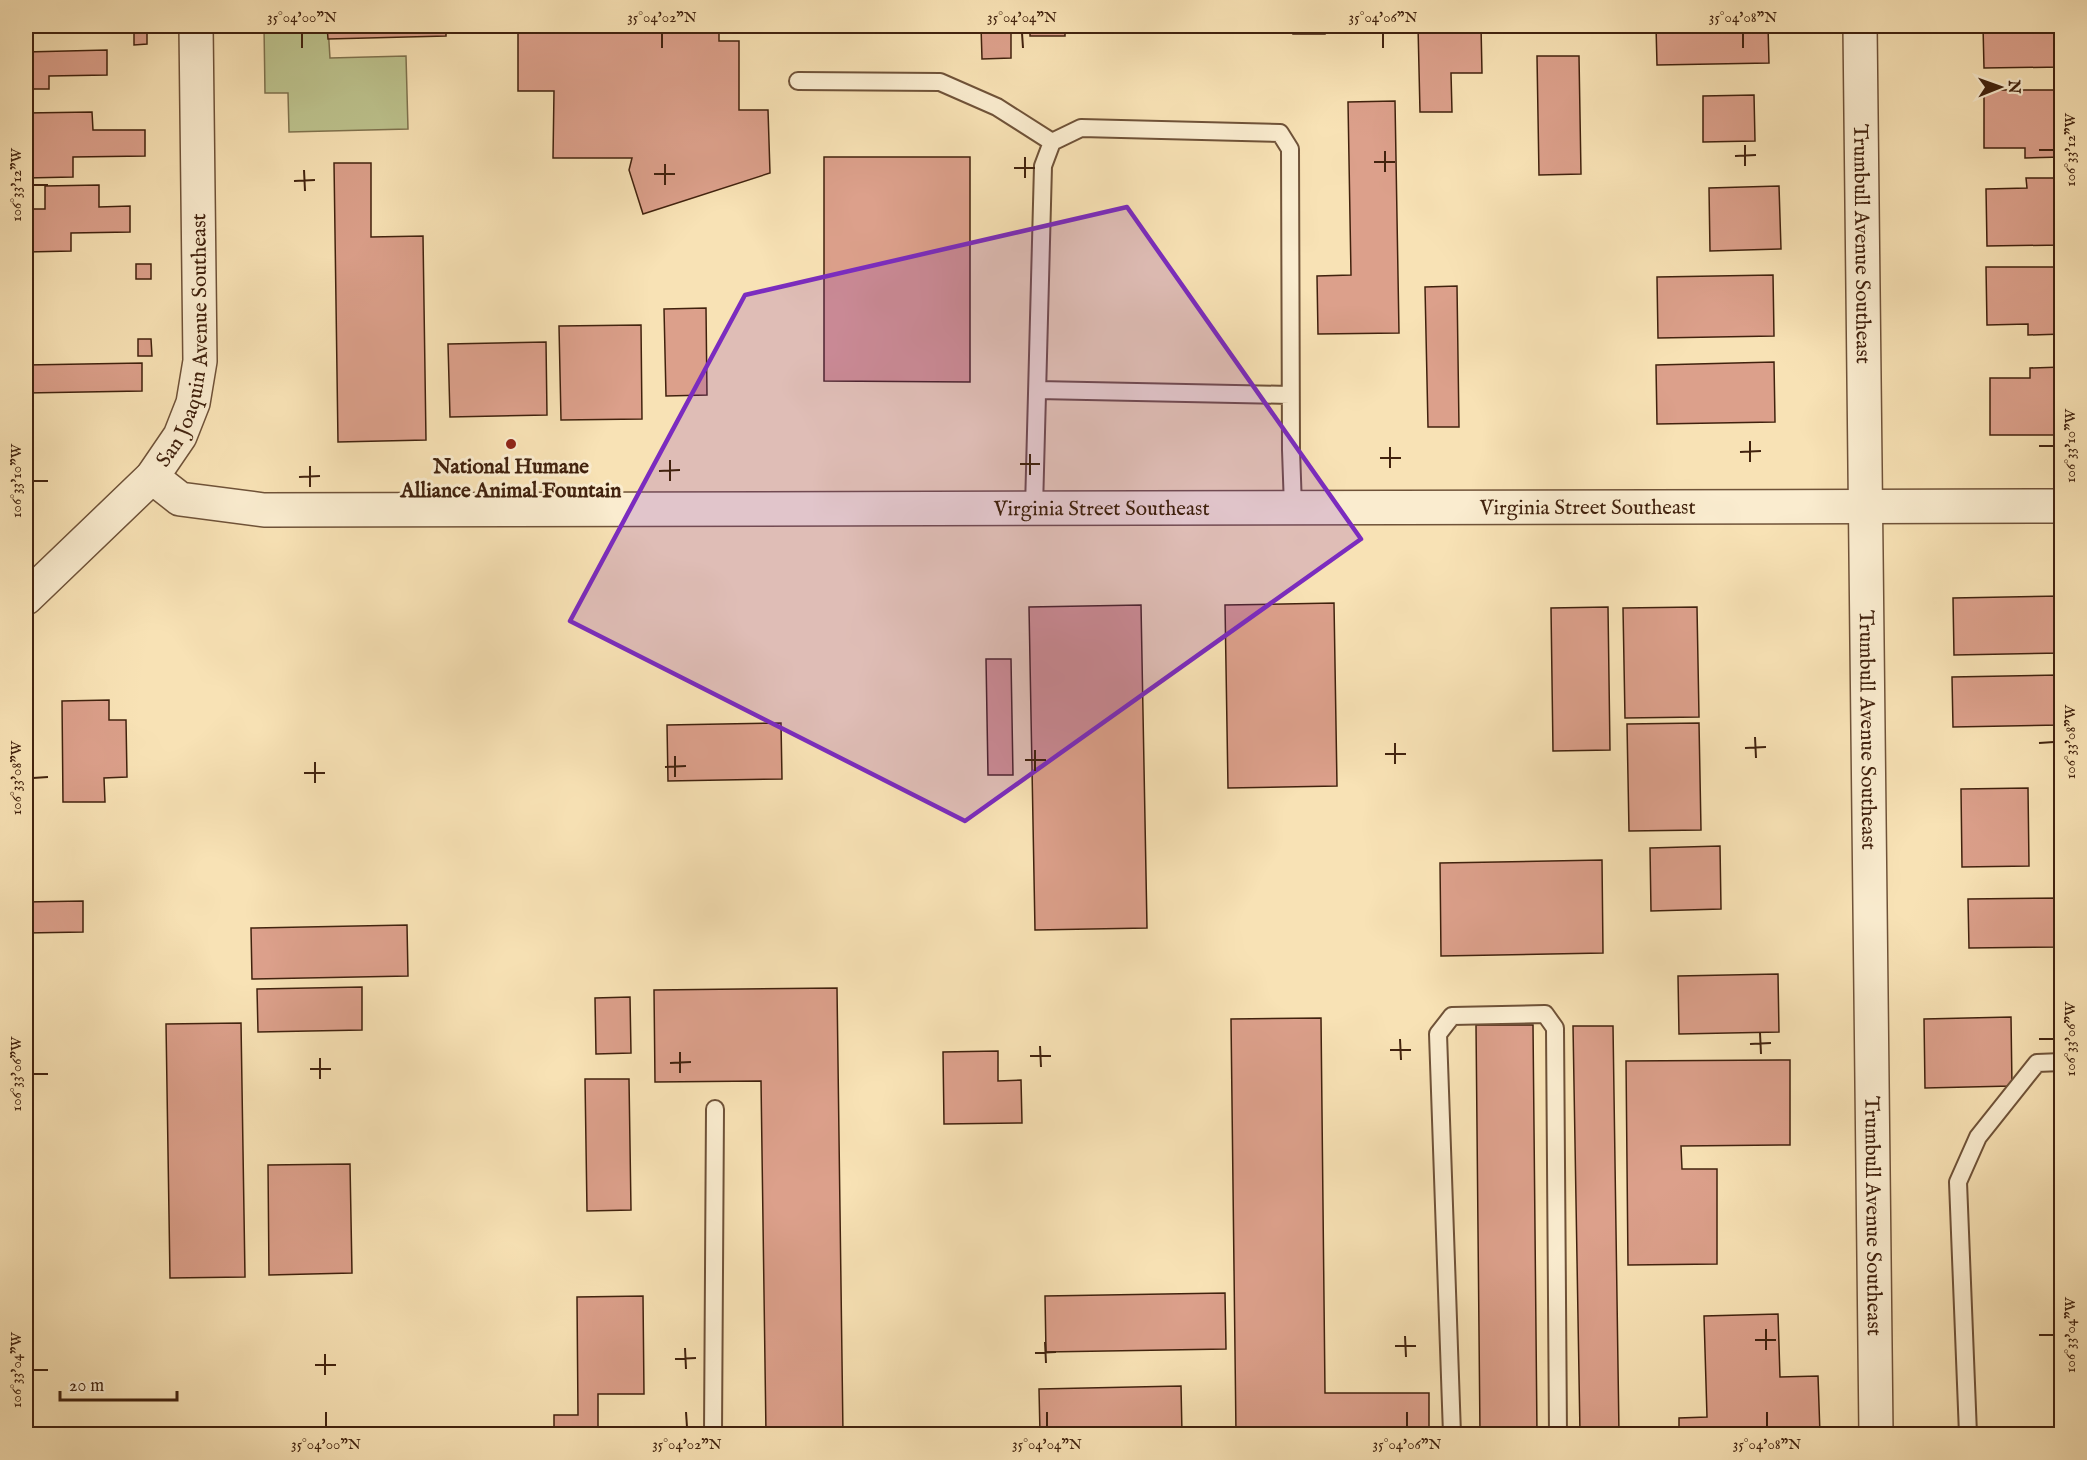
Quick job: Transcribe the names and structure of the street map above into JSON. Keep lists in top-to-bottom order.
{
  "streets": {
    "street": ["Trumbull Avenue Southeast", "San Joaquin Avenue Southeast", "Virginia Street Southeast"]
  },
  "crossings": [
    ["Trumbull Avenue Southeast", "Virginia Street Southeast"],
    ["San Joaquin Avenue Southeast", "Virginia Street Southeast"]
  ],
  "places": ["National Humane Alliance Animal Fountain"],
  "scale_bar": "20 m",
  "north": "right",
  "coordinates": [
    "35°04'00\"N",
    "35°04'02\"N",
    "35°04'04\"N",
    "35°04'06\"N",
    "35°04'08\"N",
    "106°33'12\"W",
    "106°33'10\"W",
    "106°33'08\"W",
    "106°33'06\"W",
    "106°33'04\"W"
  ]
}
